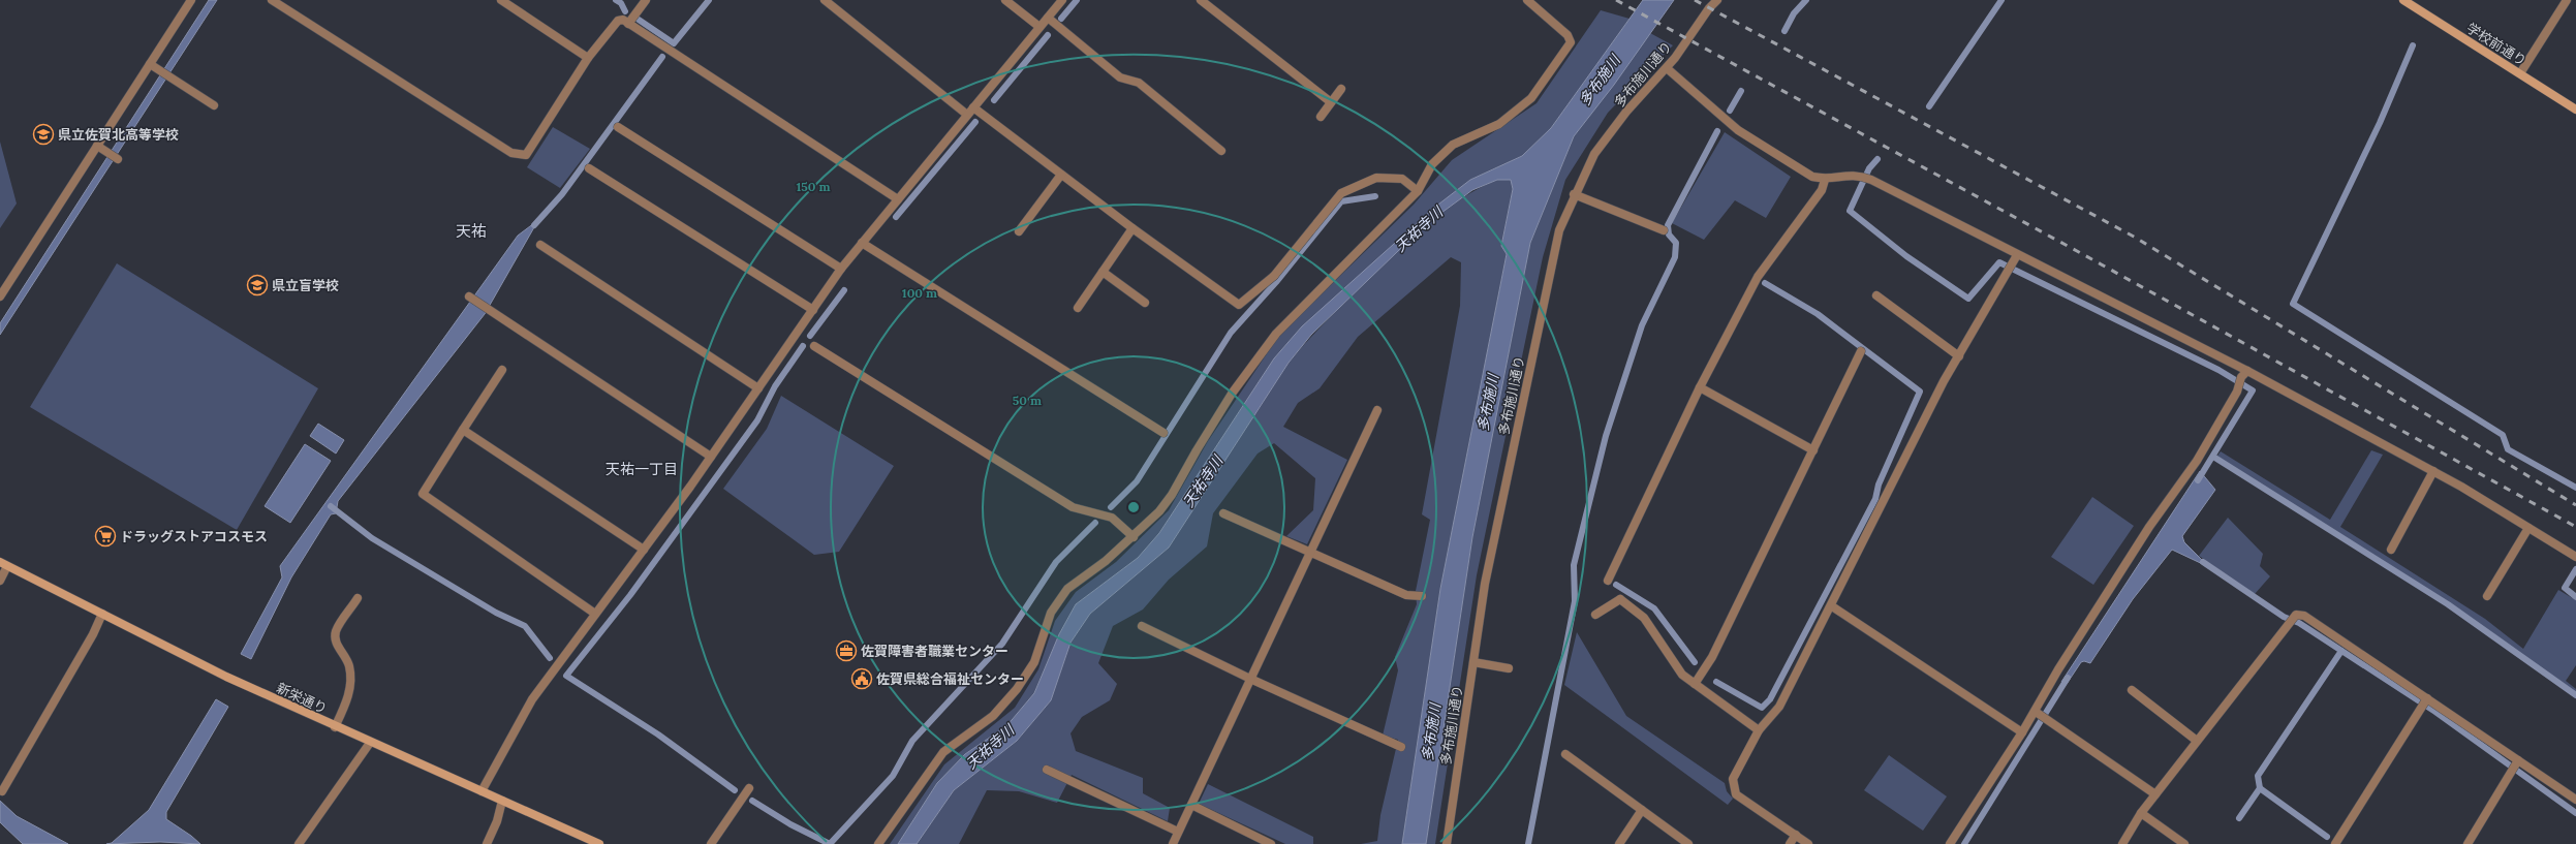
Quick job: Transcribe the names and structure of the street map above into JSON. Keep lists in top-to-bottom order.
{
  "streets": {
    "street": ["学校前通り", "多布施川通り", "新栄通り"]
  },
  "districts": ["天祐", "天祐一丁目"],
  "water": ["多布施川", "天祐寺川"],
  "places": {
    "school or university": ["県立佐賀北高等学校", "県立盲学校"],
    "supermarket": ["ドラッグストアコスモス"],
    "office": ["佐賀障害者職業センター"],
    "public building": ["佐賀県総合福祉センター"]
  },
  "rings": ["150 m", "100 m", "50 m"]
}
